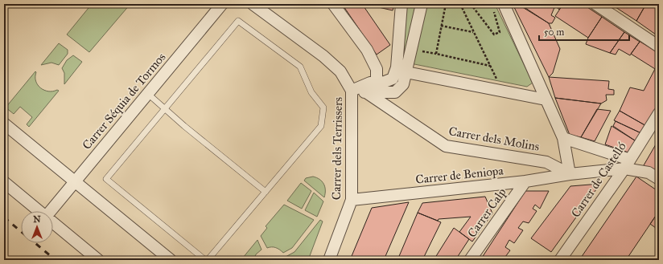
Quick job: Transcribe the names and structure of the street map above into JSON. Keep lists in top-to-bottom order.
{
  "streets": {
    "street": [
      "Carrer Séquia de Tormos",
      "Carrer dels Molins",
      "Carrer dels Terrissers",
      "Carrer de Beniopa",
      "Carrer de Castelló",
      "Carrer Calp"
    ]
  },
  "crossings": [
    ["Carrer dels Molins", "Carrer de Beniopa"],
    ["Carrer dels Terrissers", "Carrer de Beniopa"],
    ["Carrer de Beniopa", "Carrer Calp"]
  ],
  "scale_bar": "50 m",
  "north": "top"
}
